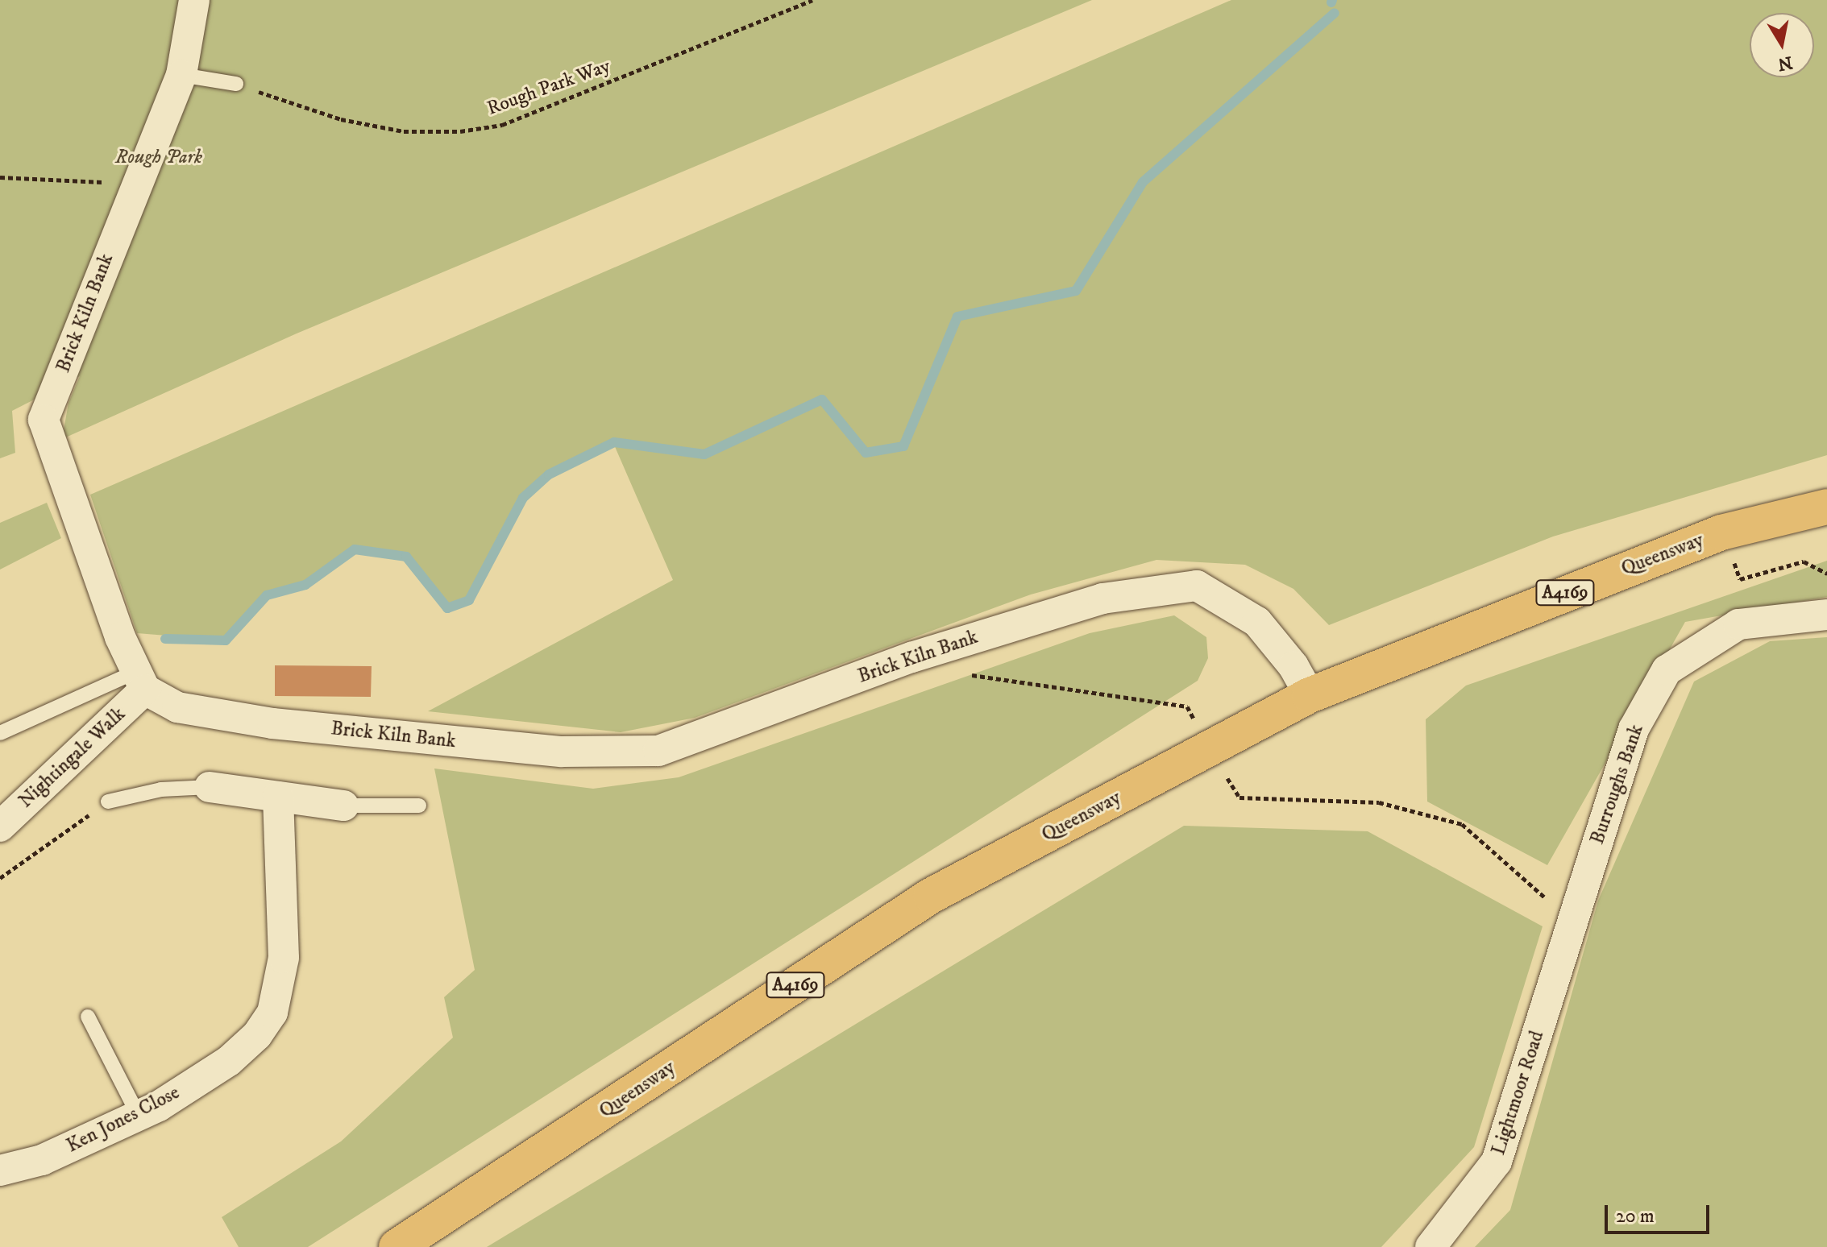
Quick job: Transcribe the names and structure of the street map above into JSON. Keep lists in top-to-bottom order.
{
  "streets": {
    "main road": ["Queensway", "A4169"],
    "street": [
      "Brick Kiln Bank",
      "Nightingale Walk",
      "Burroughs Bank",
      "Lightmoor Road",
      "Ken Jones Close"
    ],
    "path": ["Rough Park Way"]
  },
  "crossings": [
    ["Brick Kiln Bank", "Queensway"],
    ["Brick Kiln Bank", "Nightingale Walk"],
    ["Burroughs Bank", "Lightmoor Road"]
  ],
  "parks": ["Rough Park"],
  "scale_bar": "20 m",
  "north": "bottom"
}
